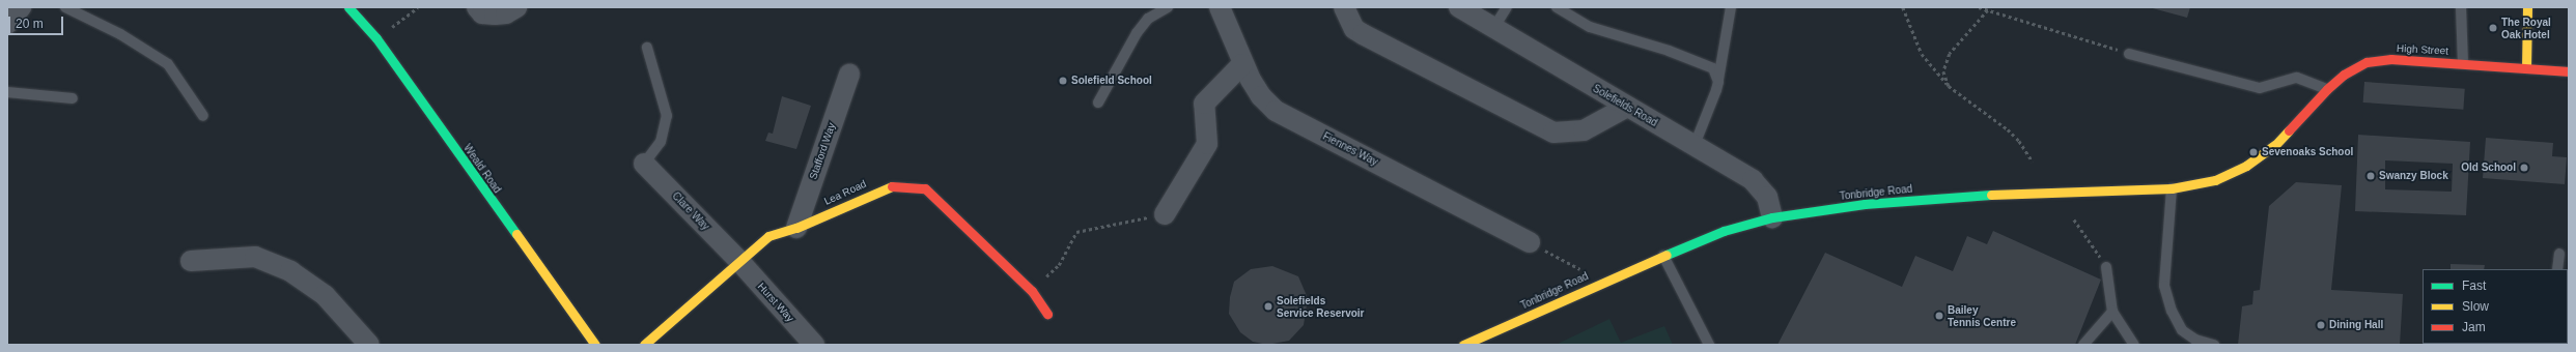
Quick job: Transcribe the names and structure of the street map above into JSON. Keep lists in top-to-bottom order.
{
  "streets": {
    "main road": [
      "High Street",
      "Weald Road",
      "Lea Road",
      "Tonbridge Road"
    ],
    "street": [
      "Solefields Road",
      "Fiennes Way",
      "Stafford Way",
      "Clare Way",
      "Hurst Way"
    ]
  },
  "crossings": [
    ["High Street", "Tonbridge Road"],
    ["Solefields Road", "Tonbridge Road"],
    ["Stafford Way", "Lea Road"],
    ["Lea Road", "Clare Way"],
    ["Lea Road", "Hurst Way"],
    ["Clare Way", "Hurst Way"]
  ],
  "places": [
    "The Royal Oak Hotel",
    "Solefield School",
    "Sevenoaks School",
    "Old School",
    "Swanzy Block",
    "Solefields Service Reservoir",
    "Bailey Tennis Centre",
    "Dining Hall"
  ],
  "legend": ["Fast", "Slow", "Jam"],
  "scale_bar": "20 m"
}
